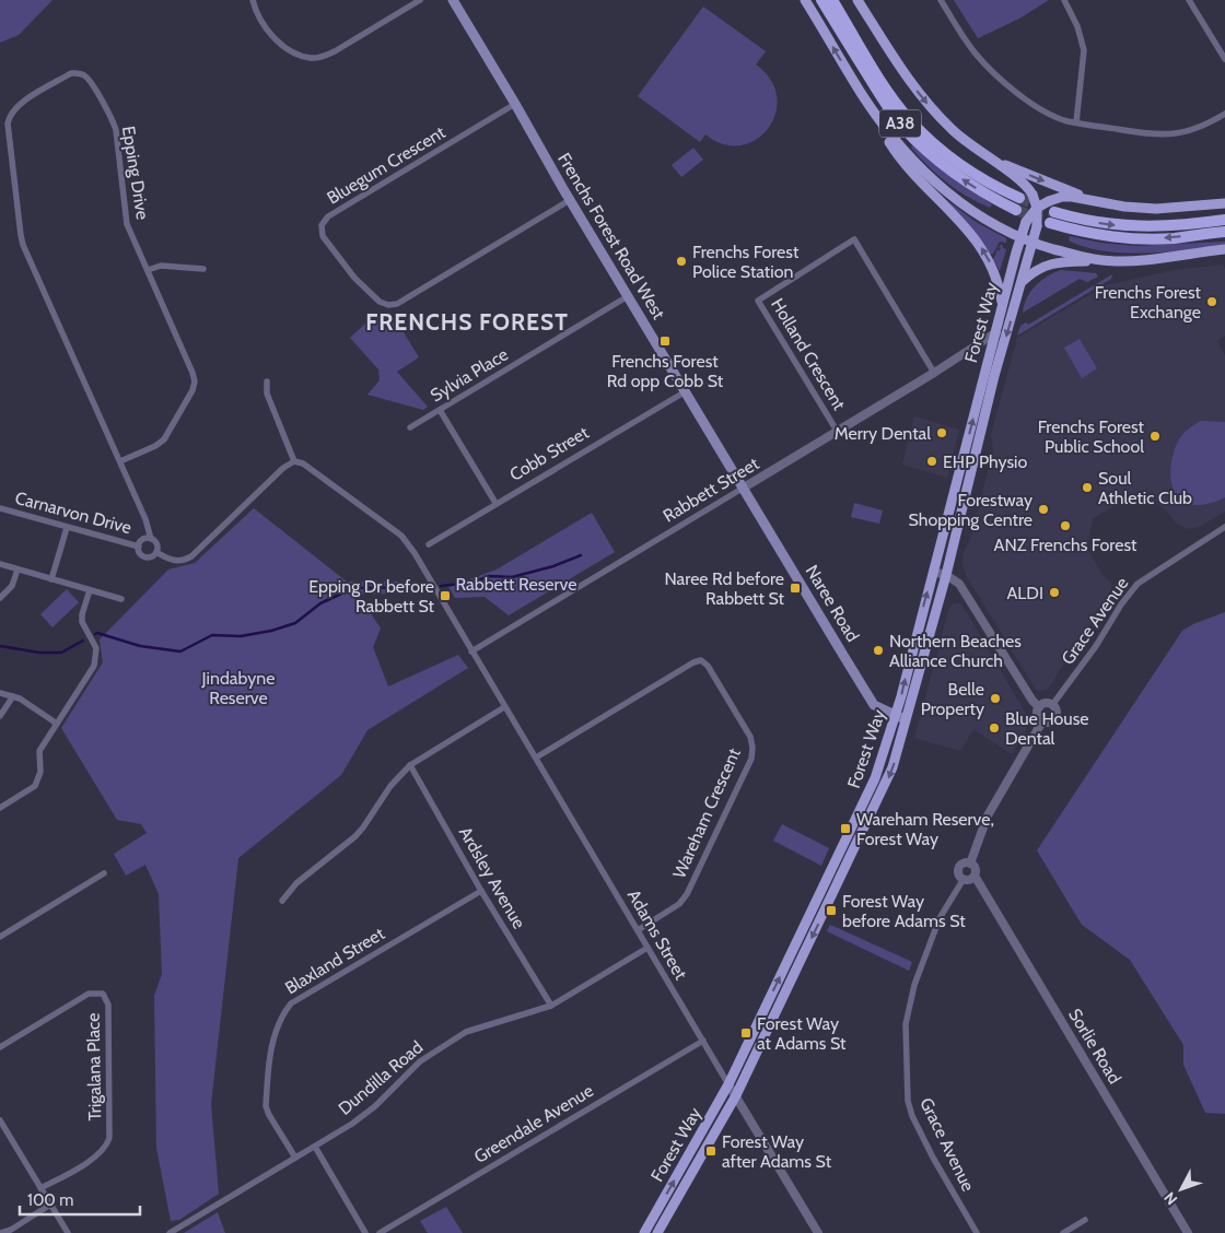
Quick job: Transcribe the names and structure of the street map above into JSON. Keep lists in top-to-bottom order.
{
  "streets": {
    "highway": ["A38"],
    "main road": ["Frenchs Forest Road West", "Forest Way", "Naree Road"],
    "street": [
      "Bluegum Crescent",
      "Epping Drive",
      "Holland Crescent",
      "Sylvia Place",
      "Cobb Street",
      "Rabbett Street",
      "Carnarvon Drive",
      "Grace Avenue",
      "Wareham Crescent",
      "Ardsley Avenue",
      "Adams Street",
      "Blaxland Street",
      "Sorlie Road",
      "Trigalana Place",
      "Dundilla Road",
      "Greendale Avenue"
    ]
  },
  "crossings": [
    ["A38", "Forest Way"],
    ["Bluegum Crescent", "Frenchs Forest Road West"],
    ["Epping Drive", "Carnarvon Drive"],
    ["Frenchs Forest Road West", "Sylvia Place"],
    ["Frenchs Forest Road West", "Cobb Street"],
    ["Frenchs Forest Road West", "Rabbett Street"],
    ["Frenchs Forest Road West", "Naree Road"],
    ["Forest Way", "Rabbett Street"],
    ["Forest Way", "Naree Road"],
    ["Forest Way", "Adams Street"],
    ["Holland Crescent", "Rabbett Street"],
    ["Rabbett Street", "Naree Road"],
    ["Rabbett Street", "Adams Street"],
    ["Grace Avenue", "Sorlie Road"],
    ["Wareham Crescent", "Adams Street"],
    ["Ardsley Avenue", "Blaxland Street"],
    ["Ardsley Avenue", "Dundilla Road"],
    ["Adams Street", "Dundilla Road"],
    ["Adams Street", "Greendale Avenue"],
    ["Blaxland Street", "Dundilla Road"]
  ],
  "districts": ["FRENCHS FOREST"],
  "parks": ["Rabbett Reserve", "Jindabyne Reserve"],
  "places": {
    "other": [
      "Frenchs Forest Police Station",
      "Frenchs Forest Exchange",
      "Merry Dental",
      "Frenchs Forest Public School",
      "EHP Physio",
      "Soul Athletic Club",
      "Forestway Shopping Centre",
      "ANZ Frenchs Forest",
      "ALDI",
      "Northern Beaches Alliance Church",
      "Belle Property",
      "Blue House Dental"
    ],
    "transit": [
      "Frenchs Forest Rd opp Cobb St",
      "Naree Rd before Rabbett St",
      "Epping Dr before Rabbett St",
      "Wareham Reserve, Forest Way",
      "Forest Way before Adams St",
      "Forest Way at Adams St",
      "Forest Way after Adams St"
    ]
  },
  "scale_bar": "100 m",
  "north": "bottom left"
}
